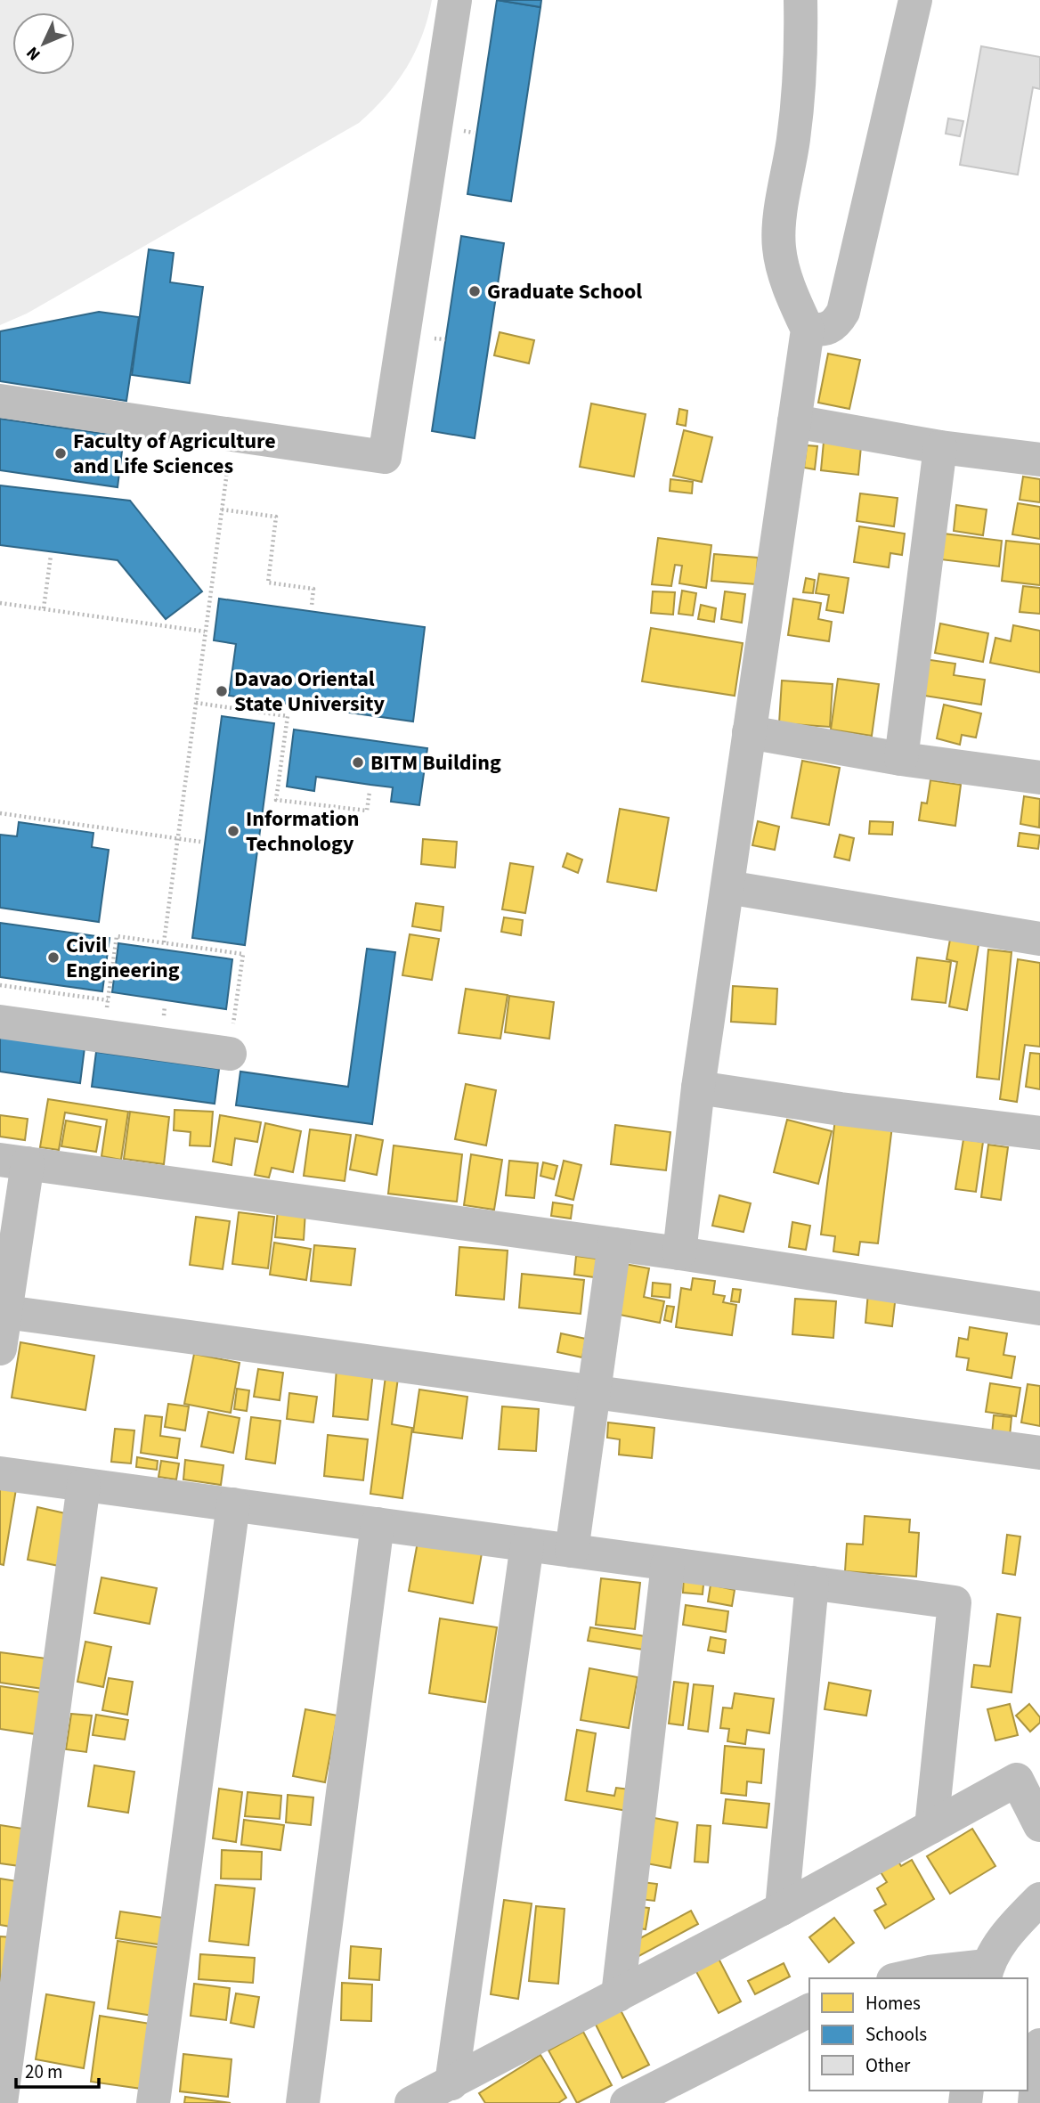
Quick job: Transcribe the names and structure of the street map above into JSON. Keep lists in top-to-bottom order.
{
  "places": [
    "Graduate School",
    "Faculty of Agriculture and Life Sciences",
    "Davao Oriental State University",
    "BITM Building",
    "Information Technology",
    "Civil Engineering"
  ],
  "legend": ["Homes", "Schools", "Other"],
  "scale_bar": "20 m",
  "north": "bottom left"
}
